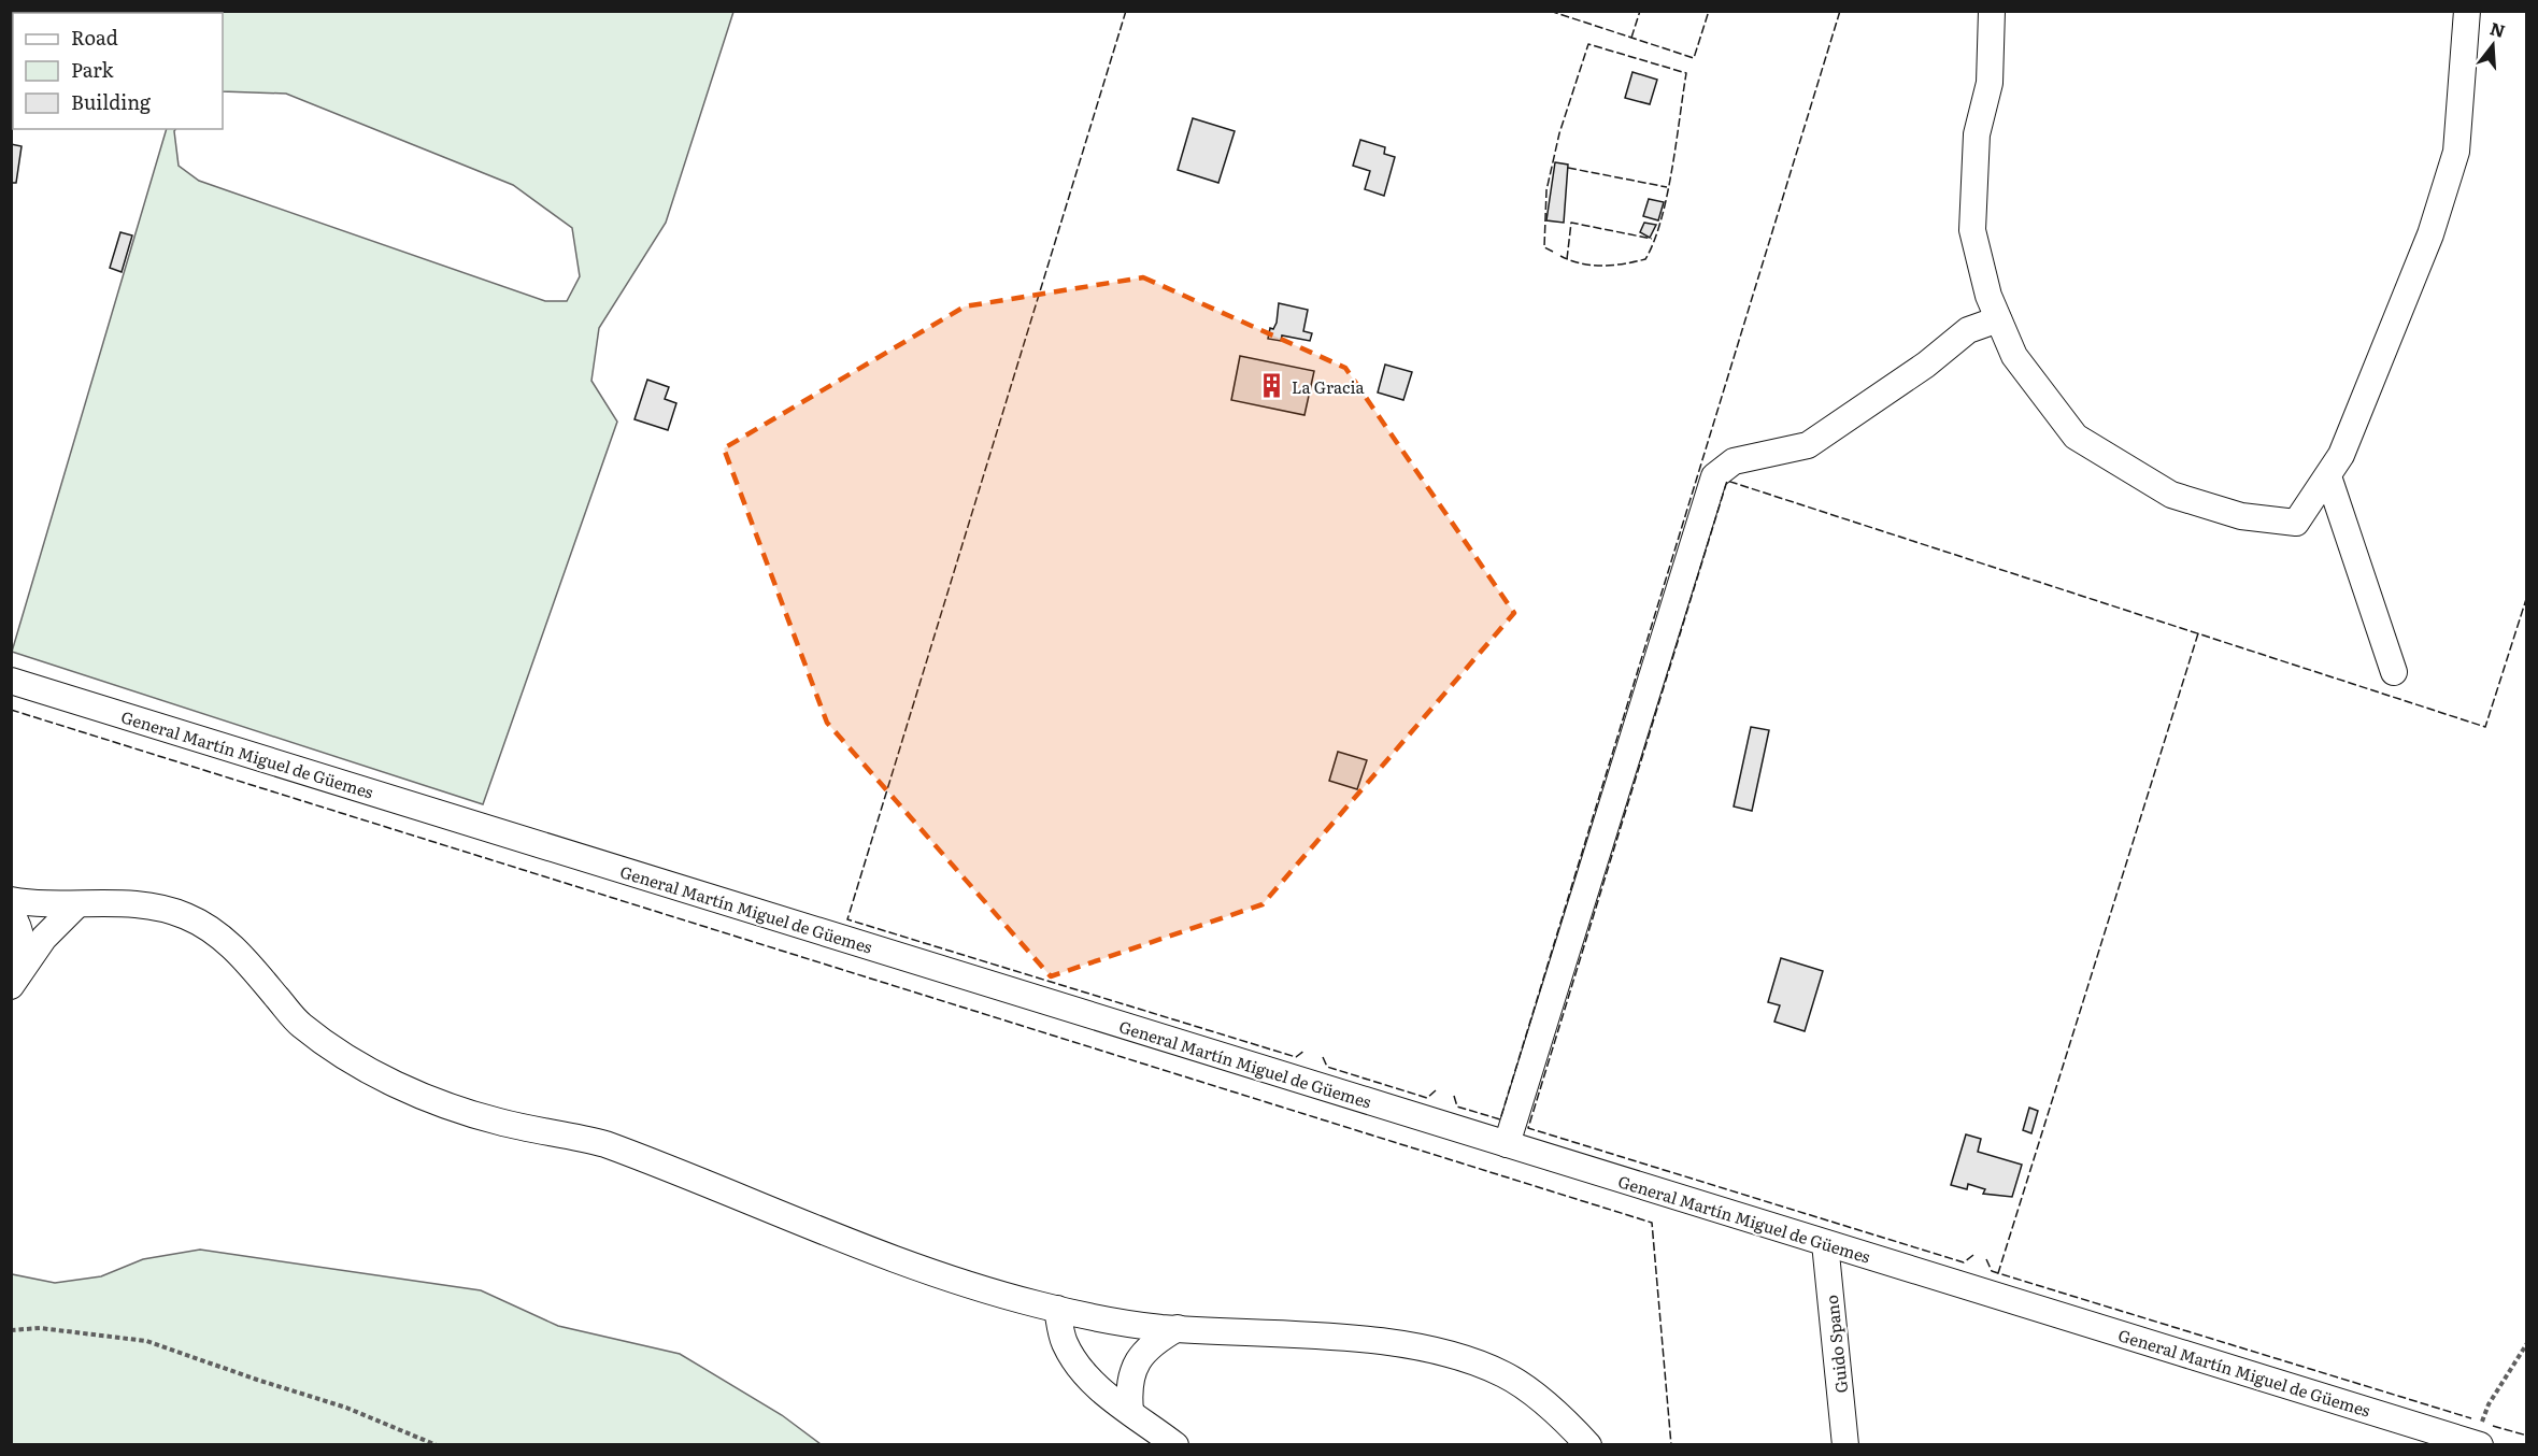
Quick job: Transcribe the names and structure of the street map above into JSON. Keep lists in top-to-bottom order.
{
  "streets": {
    "street": ["General Martín Miguel de Güemes", "Guido Spano"]
  },
  "crossings": [
    ["General Martín Miguel de Güemes", "Guido Spano"]
  ],
  "places": {
    "building": ["La Gracia"]
  },
  "legend": ["Road", "Park", "Building"],
  "north": "top"
}
